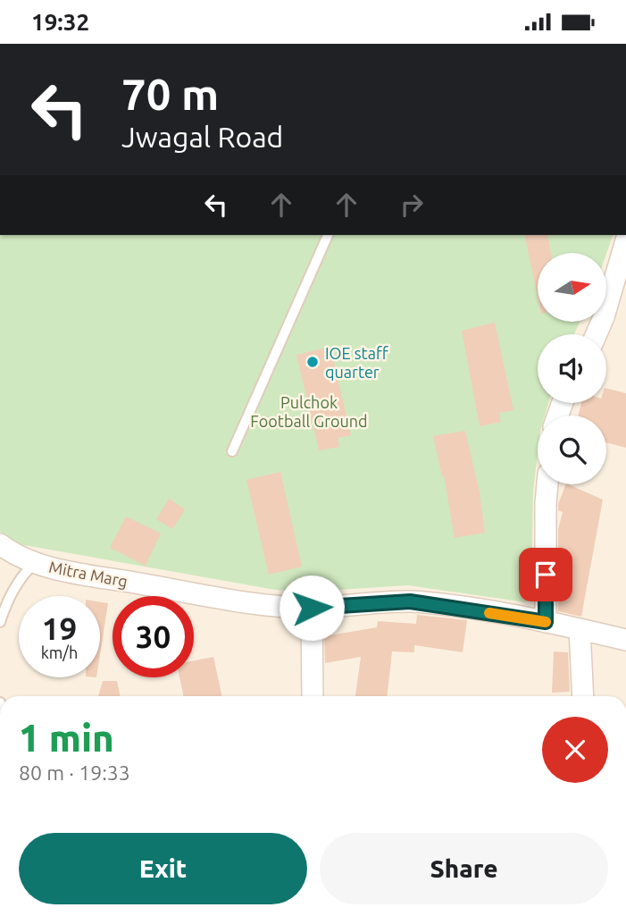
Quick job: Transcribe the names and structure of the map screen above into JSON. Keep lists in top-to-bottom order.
{
  "streets": {
    "street": ["Mitra Marg"]
  },
  "parks": ["Pulchok Football Ground"],
  "places": ["IOE staff quarter"],
  "north": "right",
  "page": {
    "status": "19:32",
    "turn": ["70 m", "Jwagal Road"],
    "speed": "19 km/h",
    "limit": "30",
    "heading": ["1 min", "80 m · 19:33"],
    "buttons": ["Exit", "Share"]
  }
}
